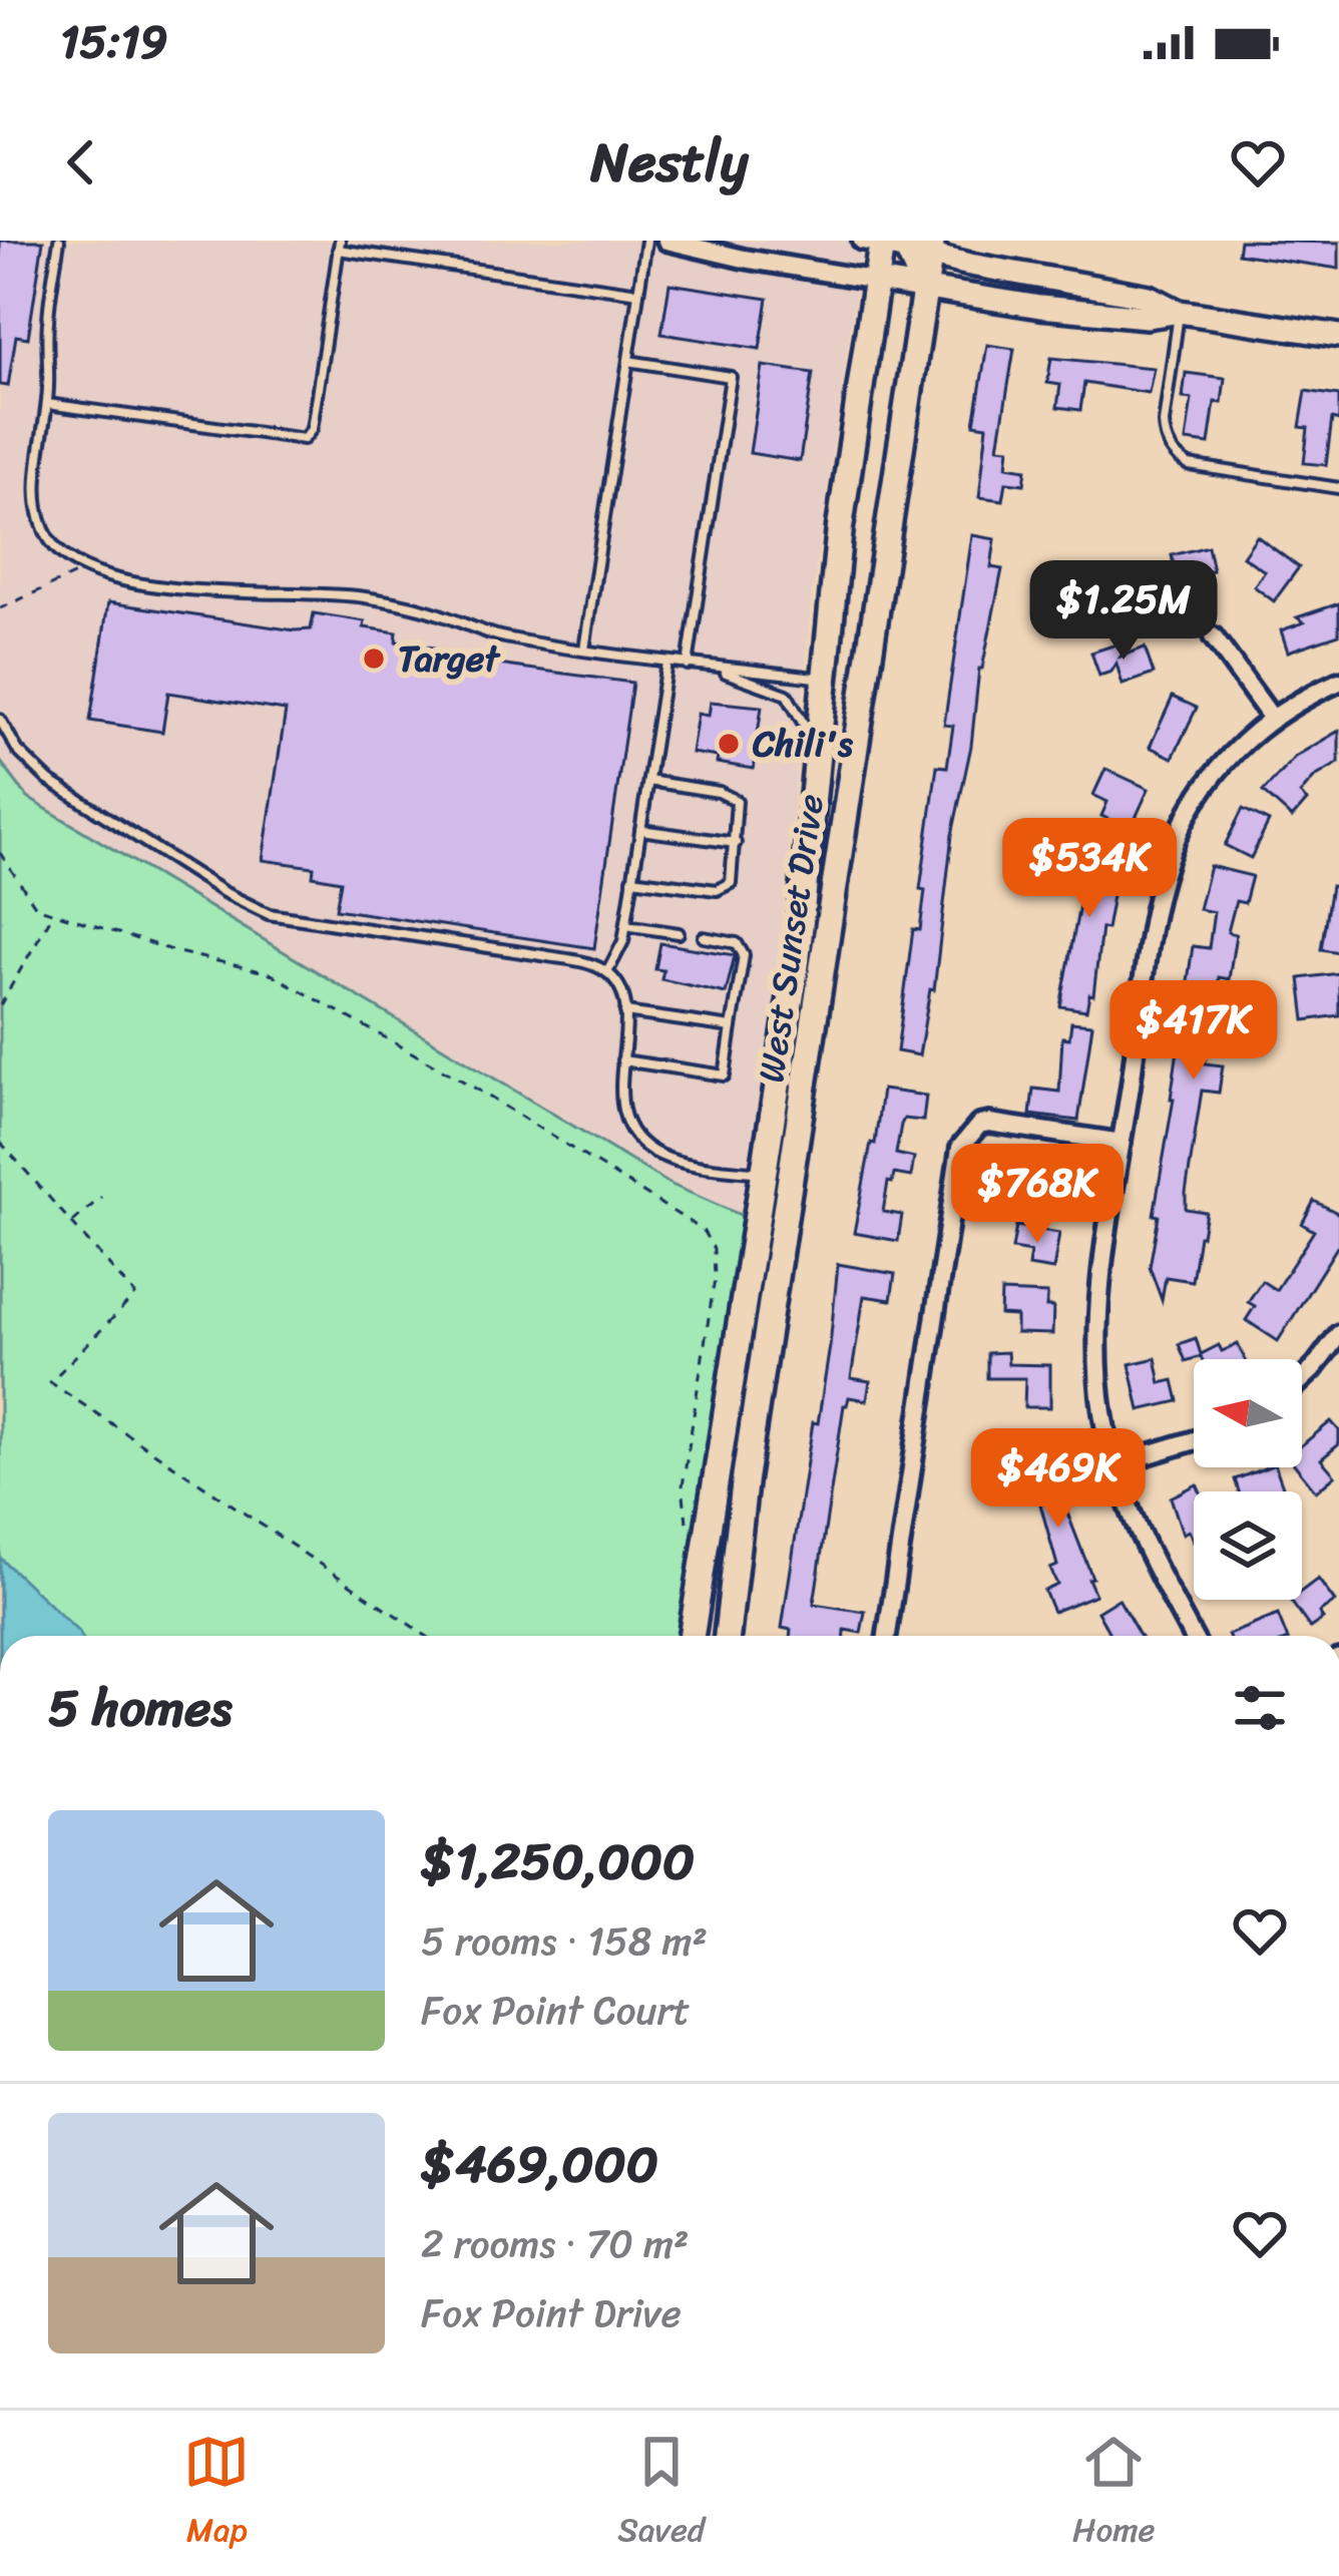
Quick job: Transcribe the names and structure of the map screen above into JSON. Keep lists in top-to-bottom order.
{
  "streets": {
    "main road": ["West Sunset Drive"]
  },
  "places": ["Target", "Chili's"],
  "north": "left",
  "page": {
    "status": "15:19",
    "header": "Nestly",
    "price": [
      "$1.25M",
      "$534K",
      "$417K",
      "$768K",
      "$469K"
    ],
    "heading": "5 homes",
    "list": [
      {
        "name": "$1,250,000",
        "note": "5 rooms · 158 m² · Fox Point Court"
      },
      {
        "name": "$469,000",
        "note": "2 rooms · 70 m² · Fox Point Drive"
      }
    ],
    "tabs": ["Map", "Saved", "Home"]
  }
}
